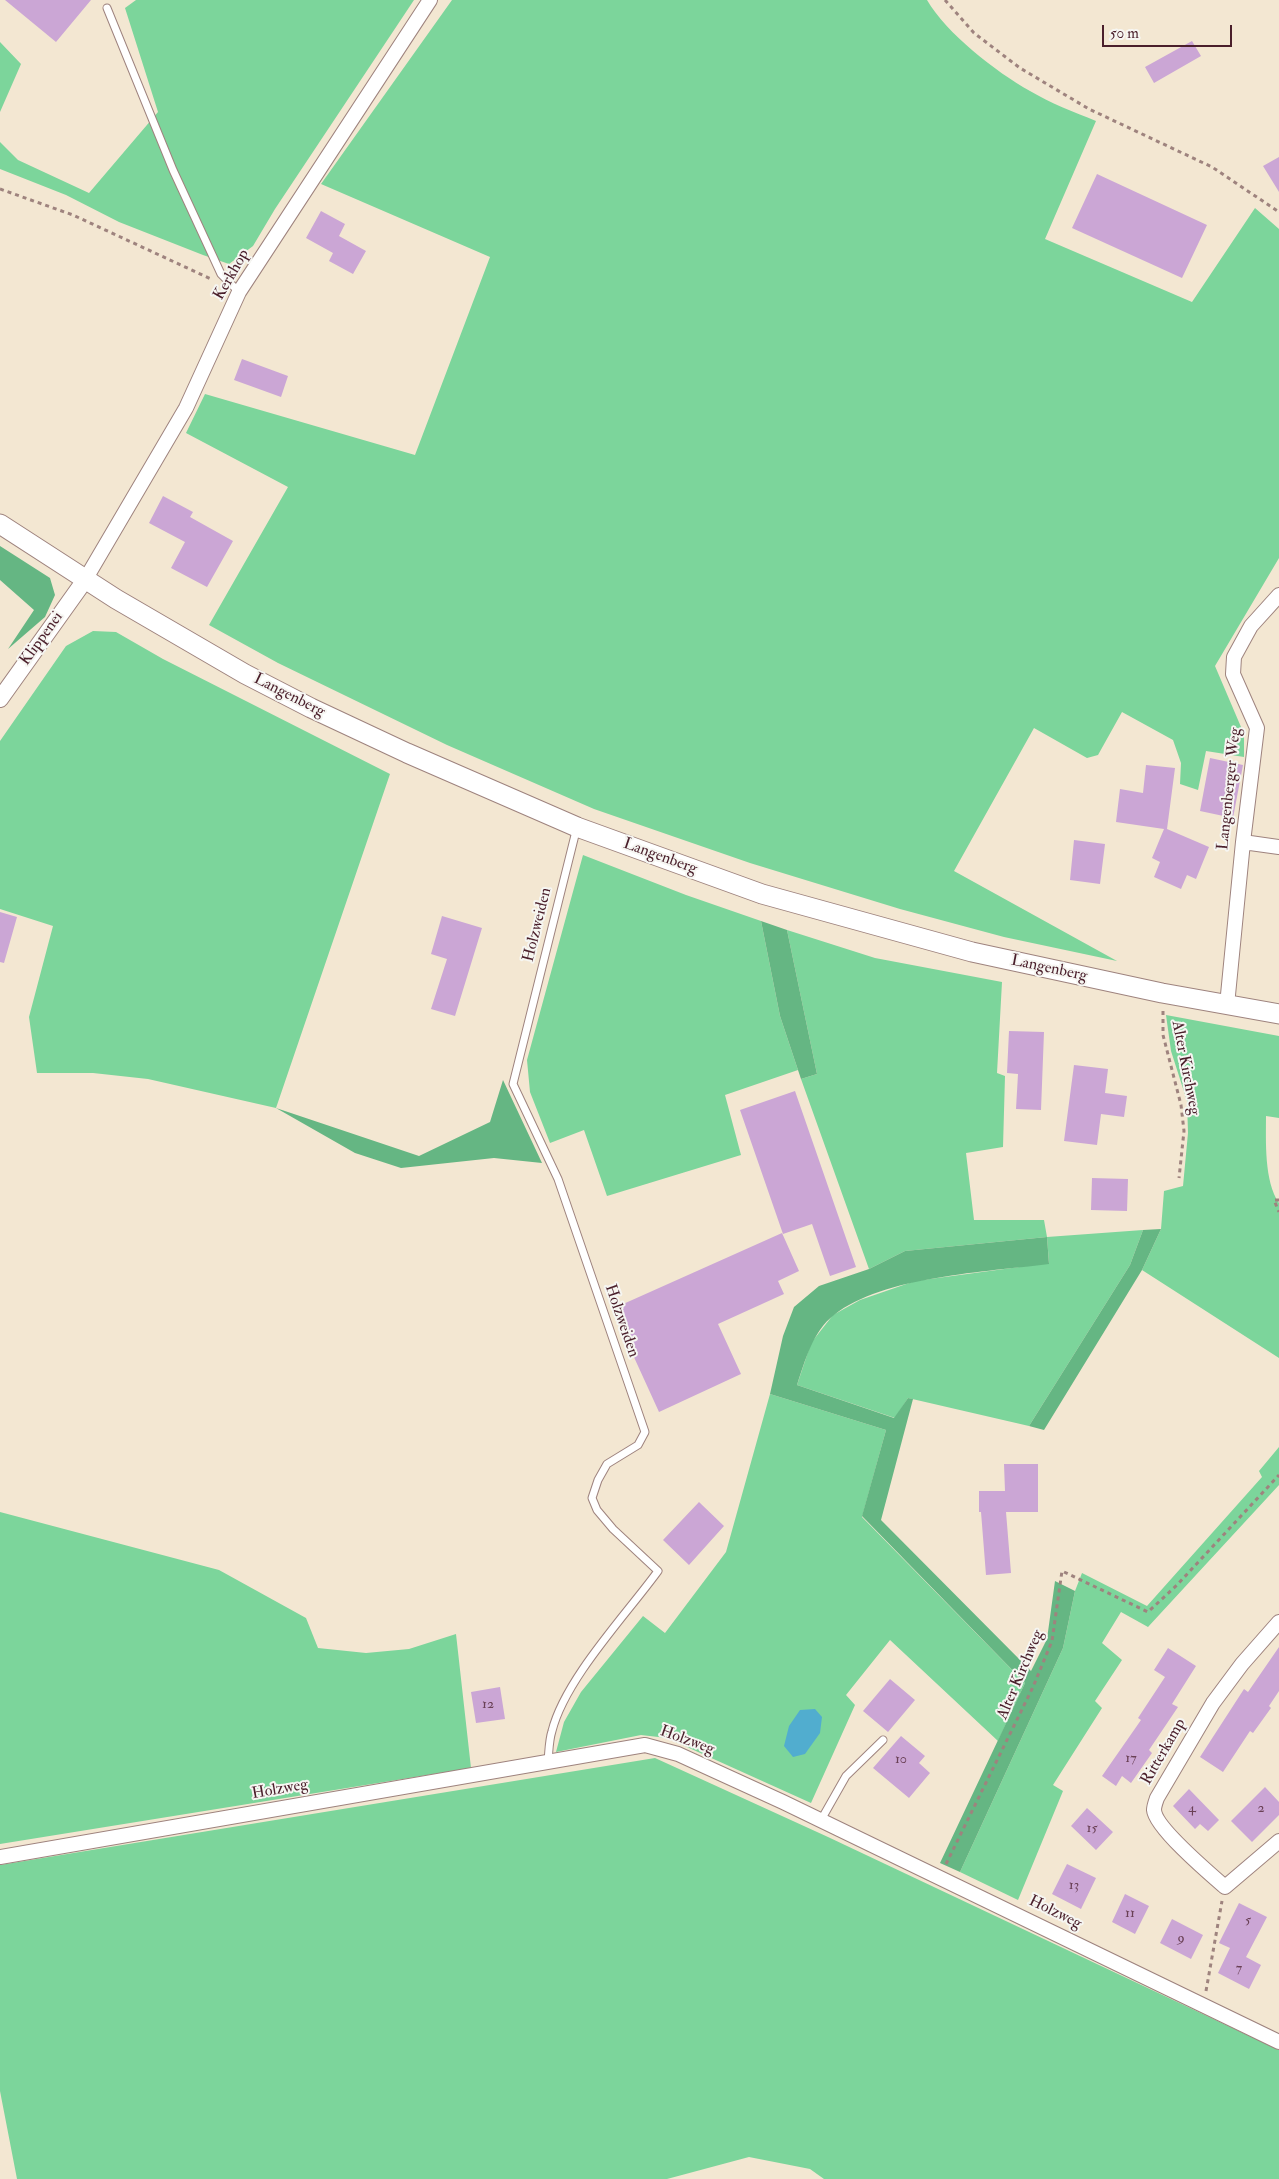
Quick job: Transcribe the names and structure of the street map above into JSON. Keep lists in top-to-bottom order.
{
  "streets": {
    "main road": ["Langenberg"],
    "street": [
      "Kerkhop",
      "Klippenei",
      "Langenberger Weg",
      "Holzweg",
      "Ritterkamp"
    ],
    "lane": ["Holzweiden"],
    "path": ["Alter Kirchweg"]
  },
  "crossings": [
    ["Kerkhop", "Klippenei"],
    ["Kerkhop", "Langenberg"],
    ["Klippenei", "Langenberg"],
    ["Langenberg", "Langenberger Weg"],
    ["Langenberg", "Holzweiden"],
    ["Langenberg", "Alter Kirchweg"],
    ["Holzweiden", "Holzweg"],
    ["Alter Kirchweg", "Holzweg"]
  ],
  "house_numbers": [
    "12",
    "17",
    "10",
    "4",
    "2",
    "15",
    "13",
    "11",
    "5",
    "9",
    "7"
  ],
  "scale_bar": "50 m"
}
